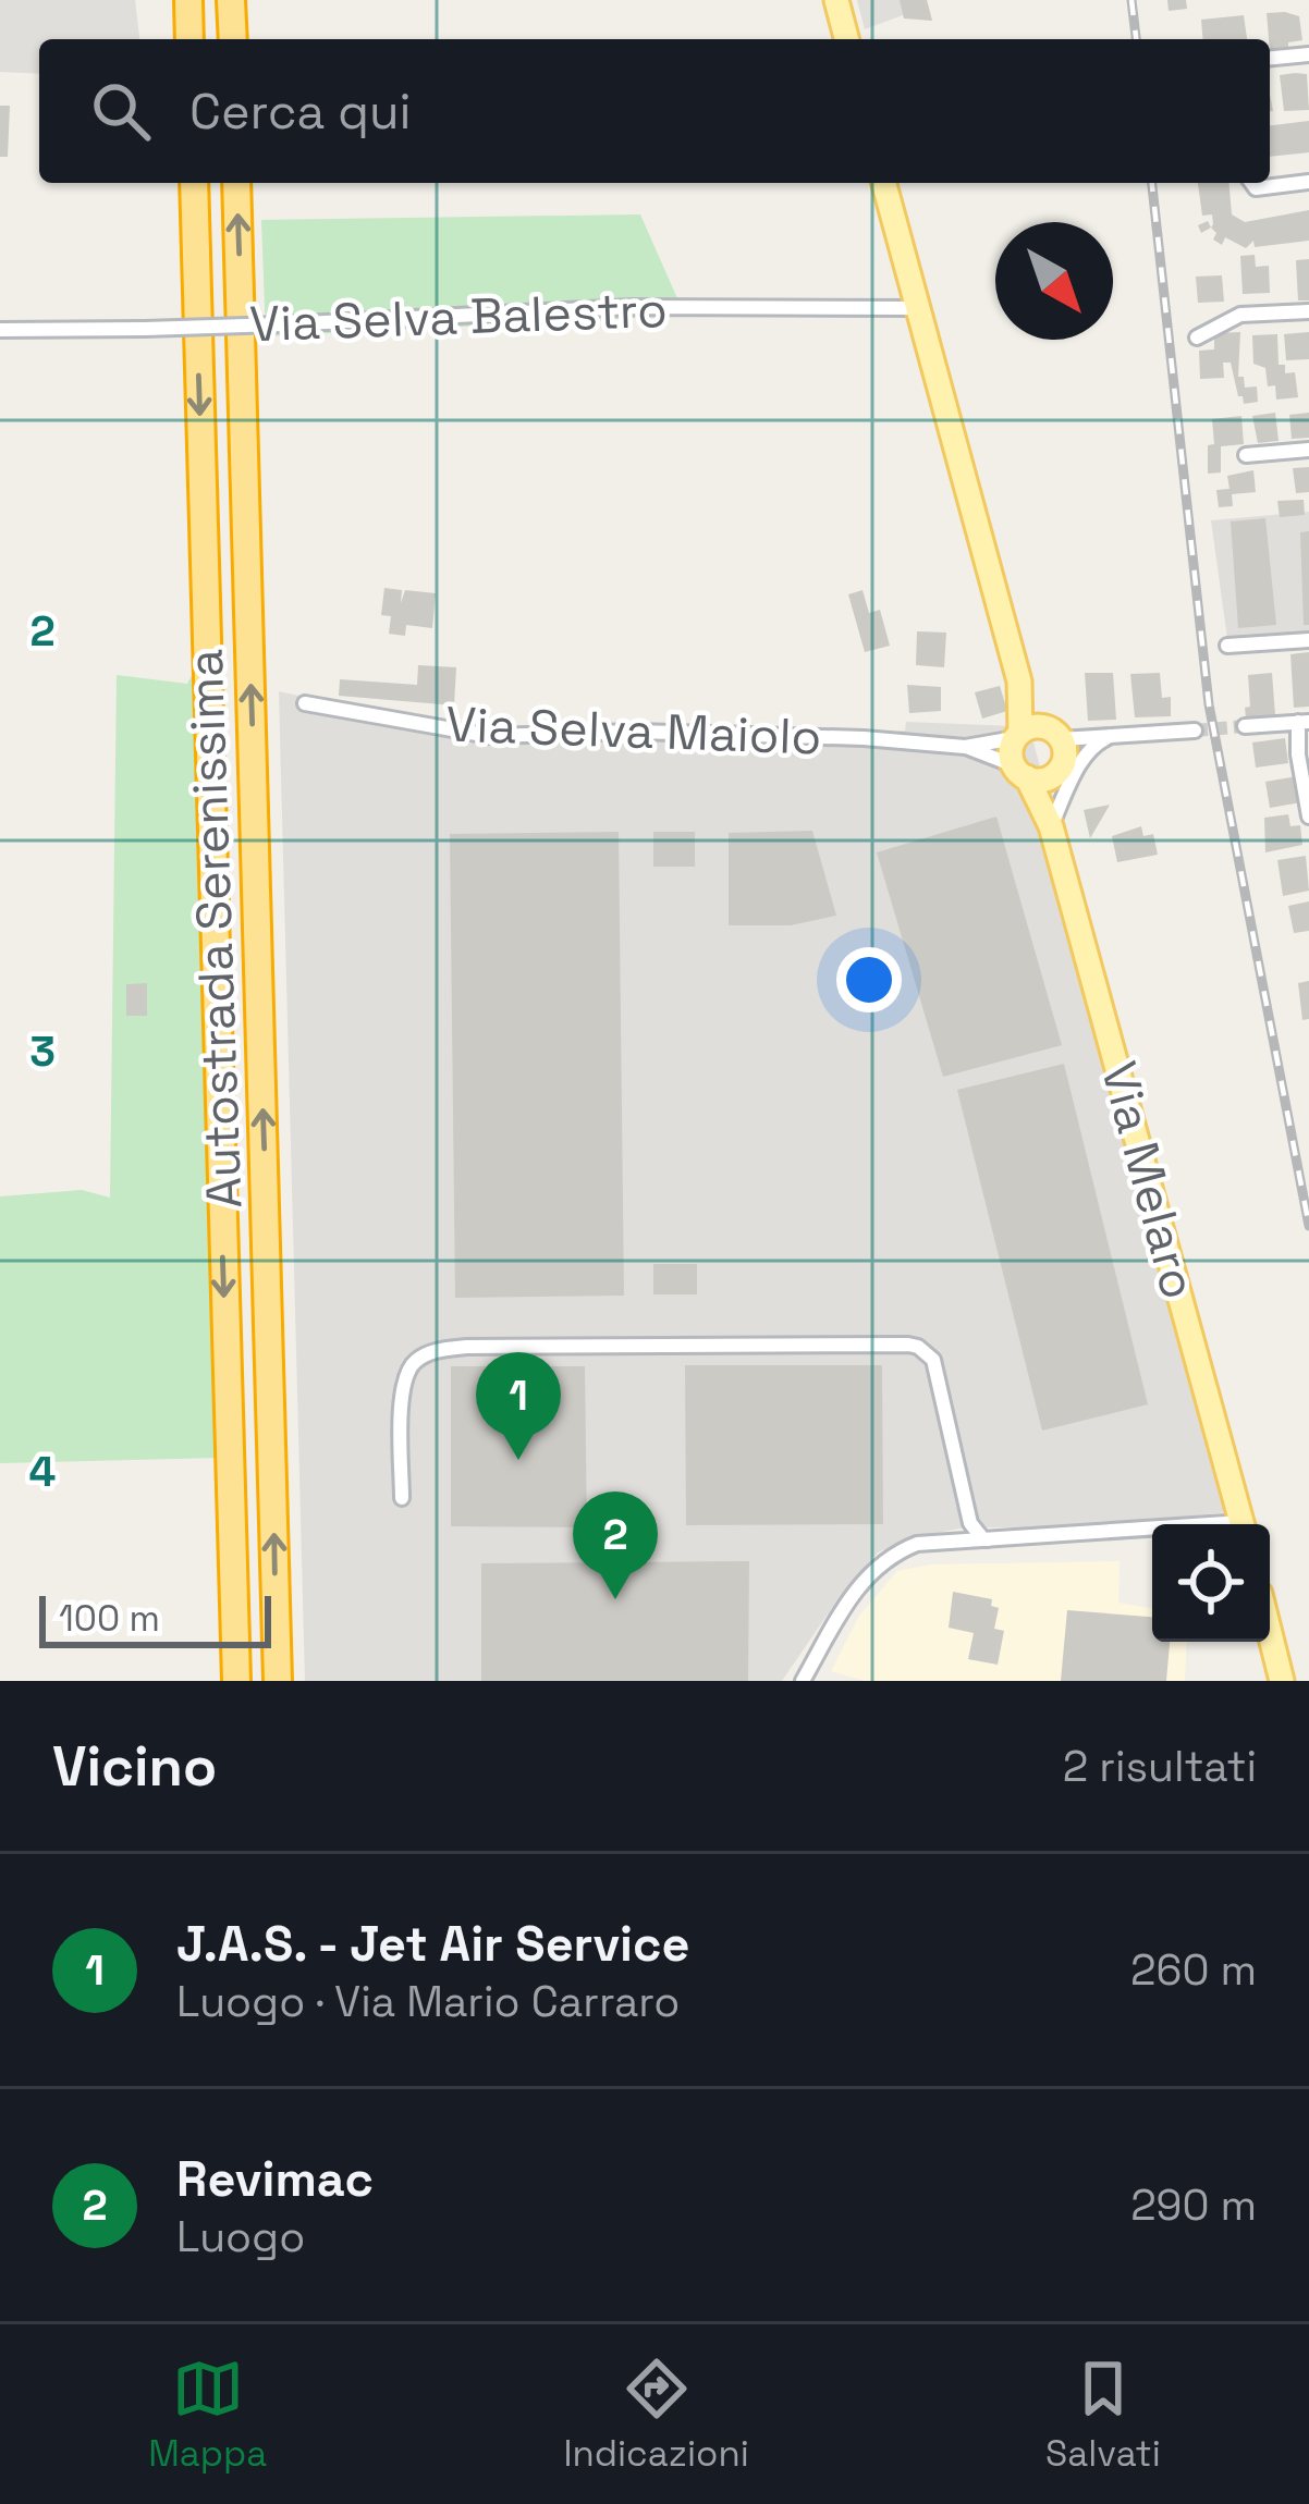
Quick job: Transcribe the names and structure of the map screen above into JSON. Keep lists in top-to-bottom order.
{
  "streets": {
    "highway": ["Autostrada Serenissima"],
    "main road": ["Via Melaro"],
    "street": ["Via Selva Balestro", "Via Selva Maiolo"]
  },
  "crossings": [
    ["Via Selva Balestro", "Via Melaro"],
    ["Via Selva Maiolo", "Via Melaro"]
  ],
  "scale_bar": "100 m",
  "north": "bottom right",
  "page": {
    "search": "Cerca qui",
    "pins": ["1", "2"],
    "scale": "100 m",
    "heading": ["Vicino", "2 risultati"],
    "list": [
      {
        "mark": "1",
        "name": "J.A.S. - Jet Air Service",
        "note": "Luogo · Via Mario Carraro",
        "value": "260 m"
      },
      {
        "mark": "2",
        "name": "Revimac",
        "note": "Luogo",
        "value": "290 m"
      }
    ],
    "nav": ["Mappa", "Indicazioni", "Salvati"]
  },
  "grid": {
    "rows": ["2", "3", "4"]
  }
}
